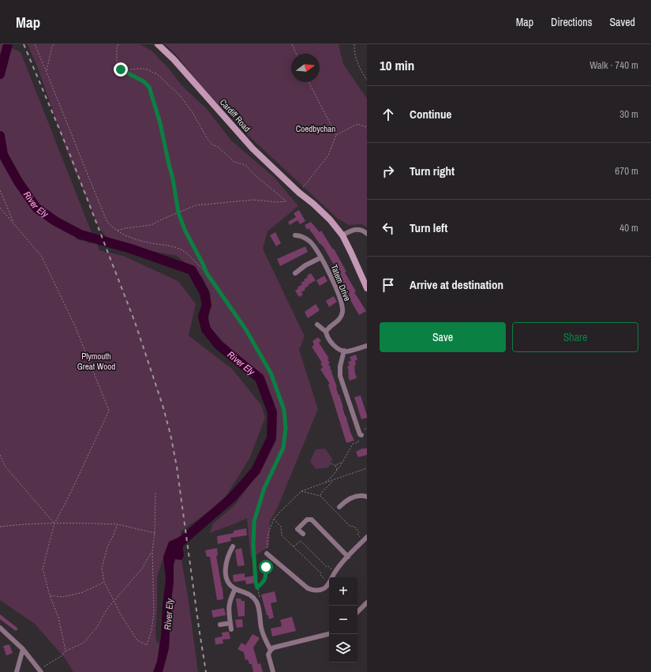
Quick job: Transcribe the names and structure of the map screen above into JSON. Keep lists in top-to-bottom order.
{
  "streets": {
    "street": ["Cardiff Road", "Tatem Drive"]
  },
  "water": ["River Ely"],
  "parks": ["Coedbychan", "Plymouth Great Wood"],
  "north": "right",
  "page": {
    "header": "Map",
    "nav": ["Map", "Directions", "Saved"],
    "heading": ["10 min", "Walk · 740 m"],
    "list": [
      ["Continue", "30 m"],
      ["Turn right", "670 m"],
      ["Turn left", "40 m"],
      "Arrive at destination"
    ],
    "buttons": ["Save", "Share"],
    "map_buttons": ["+", "−"]
  }
}
